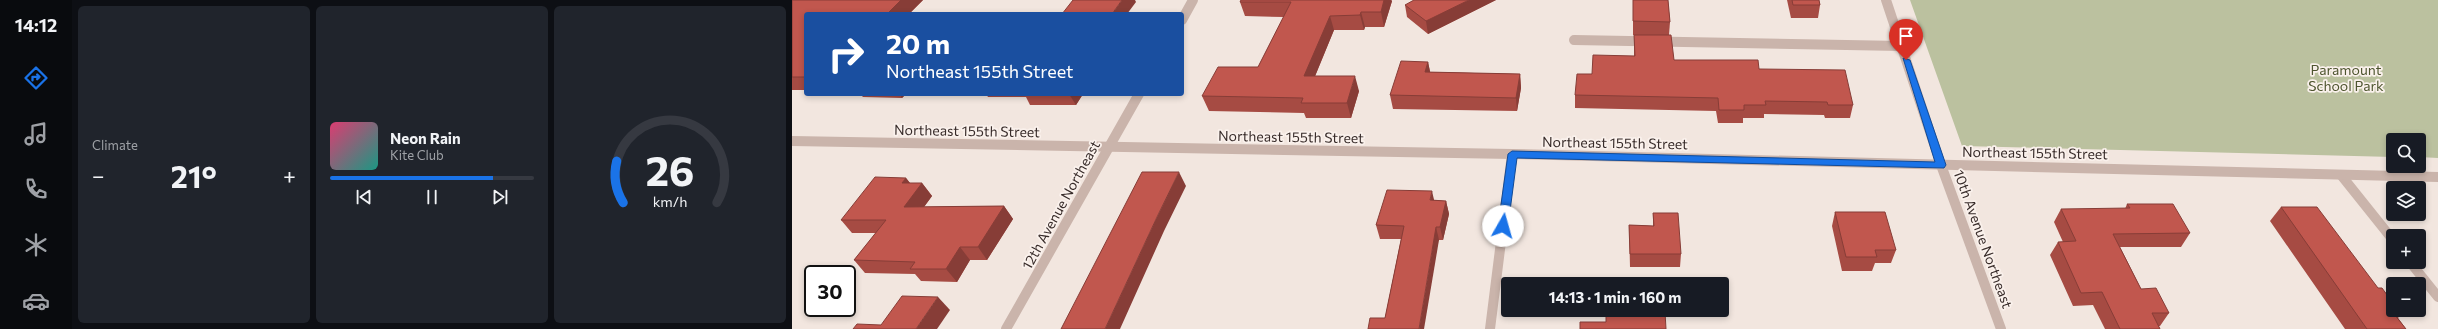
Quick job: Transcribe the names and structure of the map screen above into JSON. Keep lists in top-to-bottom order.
{
  "streets": {
    "street": ["Northeast 155th Street", "12th Avenue Northeast", "10th Avenue Northeast"]
  },
  "crossings": [
    ["Northeast 155th Street", "12th Avenue Northeast"],
    ["Northeast 155th Street", "10th Avenue Northeast"]
  ],
  "parks": ["Paramount School Park"],
  "page": {
    "tabs": "14:12",
    "tile": "Climate",
    "turn": ["20 m", "Northeast 155th Street"],
    "song": ["Neon Rain", "Kite Club"],
    "map_buttons": ["+", "−"],
    "heat": ["−", "21°", "+"],
    "limit": "30",
    "trip": "14:13 · 1 min · 160 m",
    "gauge": ["26", "km/h"]
  }
}
